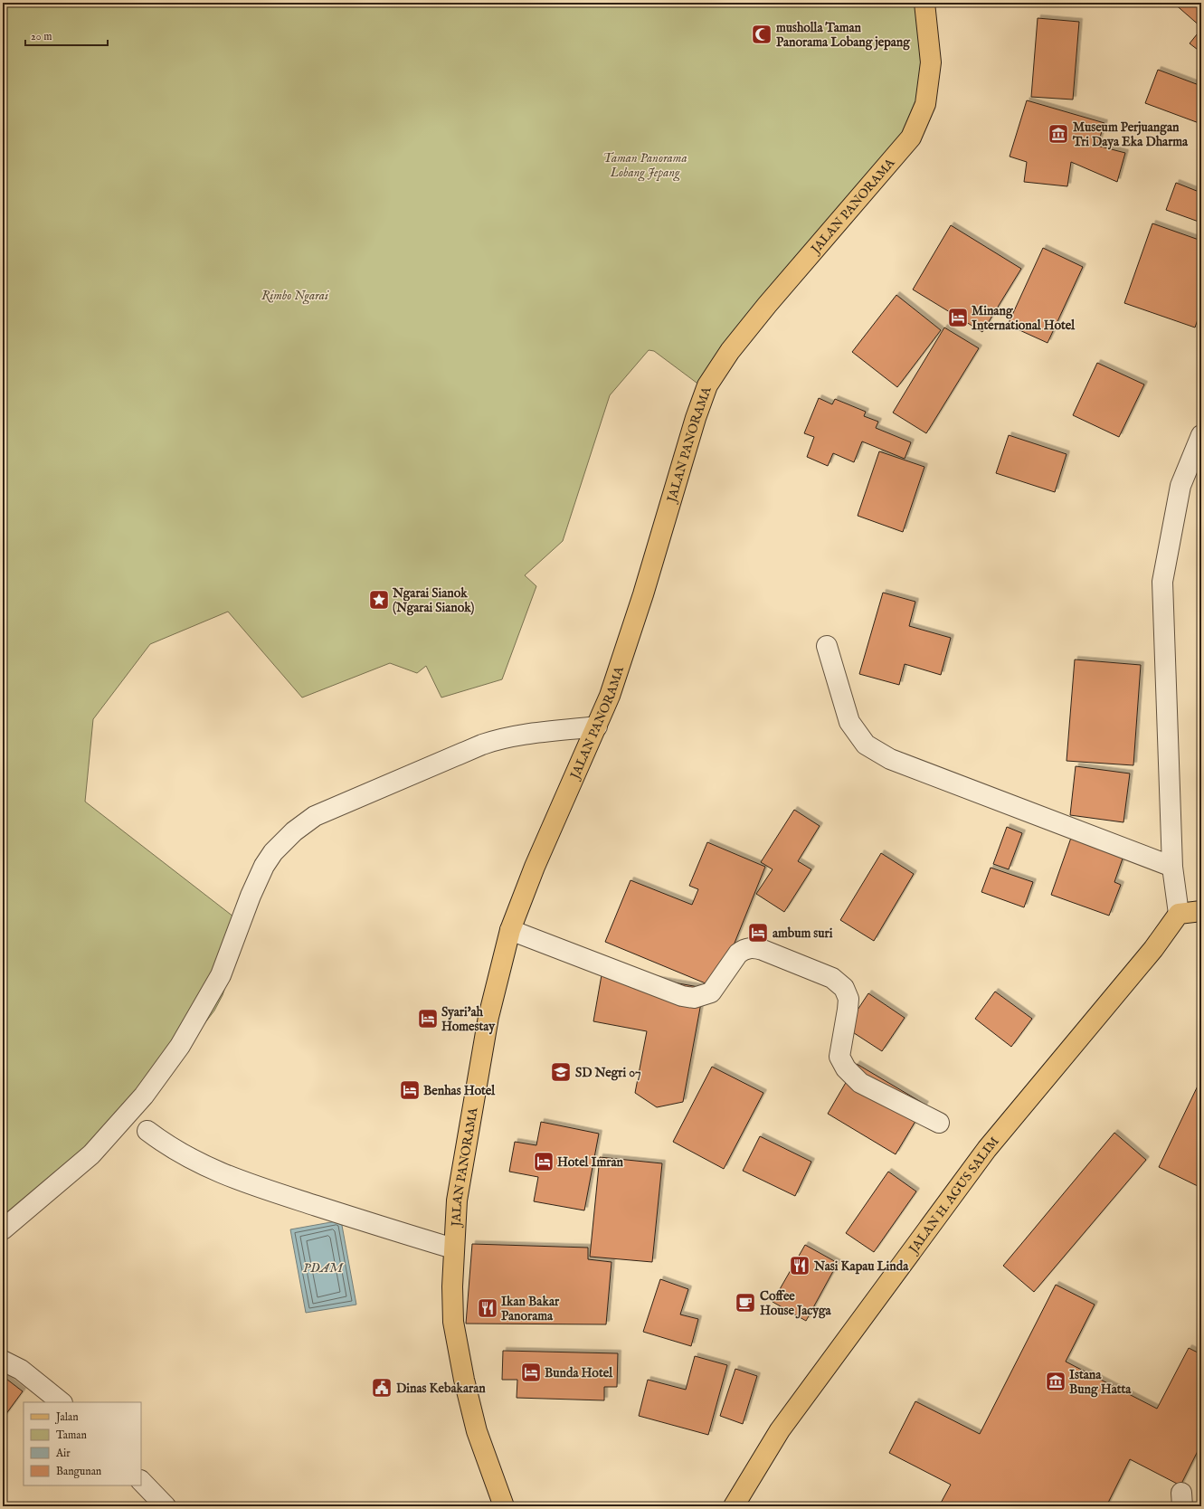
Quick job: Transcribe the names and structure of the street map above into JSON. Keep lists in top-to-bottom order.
{
  "streets": {
    "main road": ["JALAN PANORAMA", "JALAN H. AGUS SALIM"]
  },
  "water": ["PDAM"],
  "parks": ["Taman Panorama Lobang Jepang", "Rimbo Ngarai"],
  "places": {
    "mosque": ["musholla Taman Panorama Lobang jepang"],
    "museum": ["Museum Perjuangan Tri Daya Eka Dharma", "Istana Bung Hatta"],
    "hotel": [
      "Minang International Hotel",
      "ambum suri",
      "Syari'ah Homestay",
      "Benhas Hotel",
      "Hotel Imran",
      "Bunda Hotel"
    ],
    "place": ["Ngarai Sianok (Ngarai Sianok)"],
    "school or university": ["SD Negri 07"],
    "restaurant": ["Nasi Kapau Linda", "Ikan Bakar Panorama"],
    "cafe": ["Coffee House Jacyga"],
    "public building": ["Dinas Kebakaran"]
  },
  "legend": [
    "Jalan",
    "Taman",
    "Air",
    "Bangunan"
  ],
  "scale_bar": "20 m"
}
